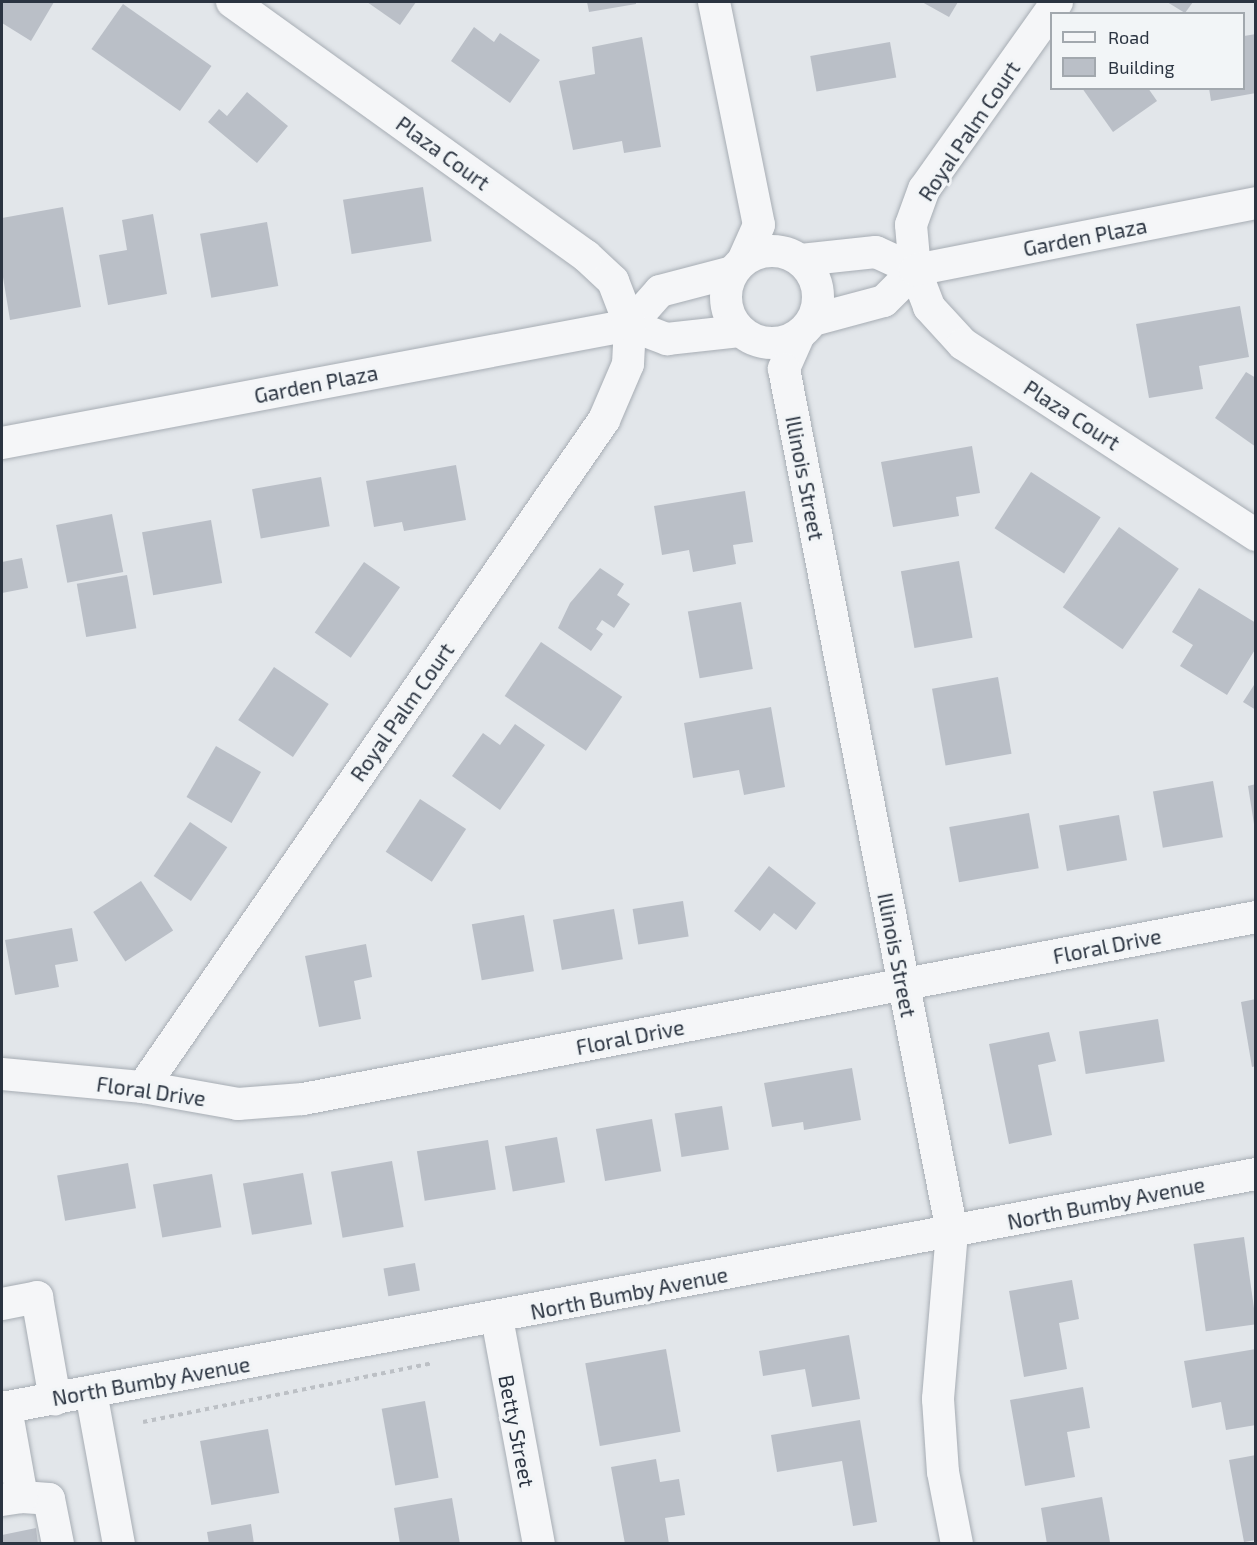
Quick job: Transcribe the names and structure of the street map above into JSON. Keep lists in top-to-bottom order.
{
  "streets": {
    "street": [
      "Royal Palm Court",
      "Plaza Court",
      "Garden Plaza",
      "Illinois Street",
      "Floral Drive",
      "North Bumby Avenue",
      "Betty Street"
    ]
  },
  "crossings": [
    ["Royal Palm Court", "Plaza Court"],
    ["Royal Palm Court", "Garden Plaza"],
    ["Royal Palm Court", "Floral Drive"],
    ["Plaza Court", "Garden Plaza"],
    ["Illinois Street", "Floral Drive"],
    ["Illinois Street", "North Bumby Avenue"],
    ["North Bumby Avenue", "Betty Street"]
  ],
  "legend": ["Road", "Building"]
}
